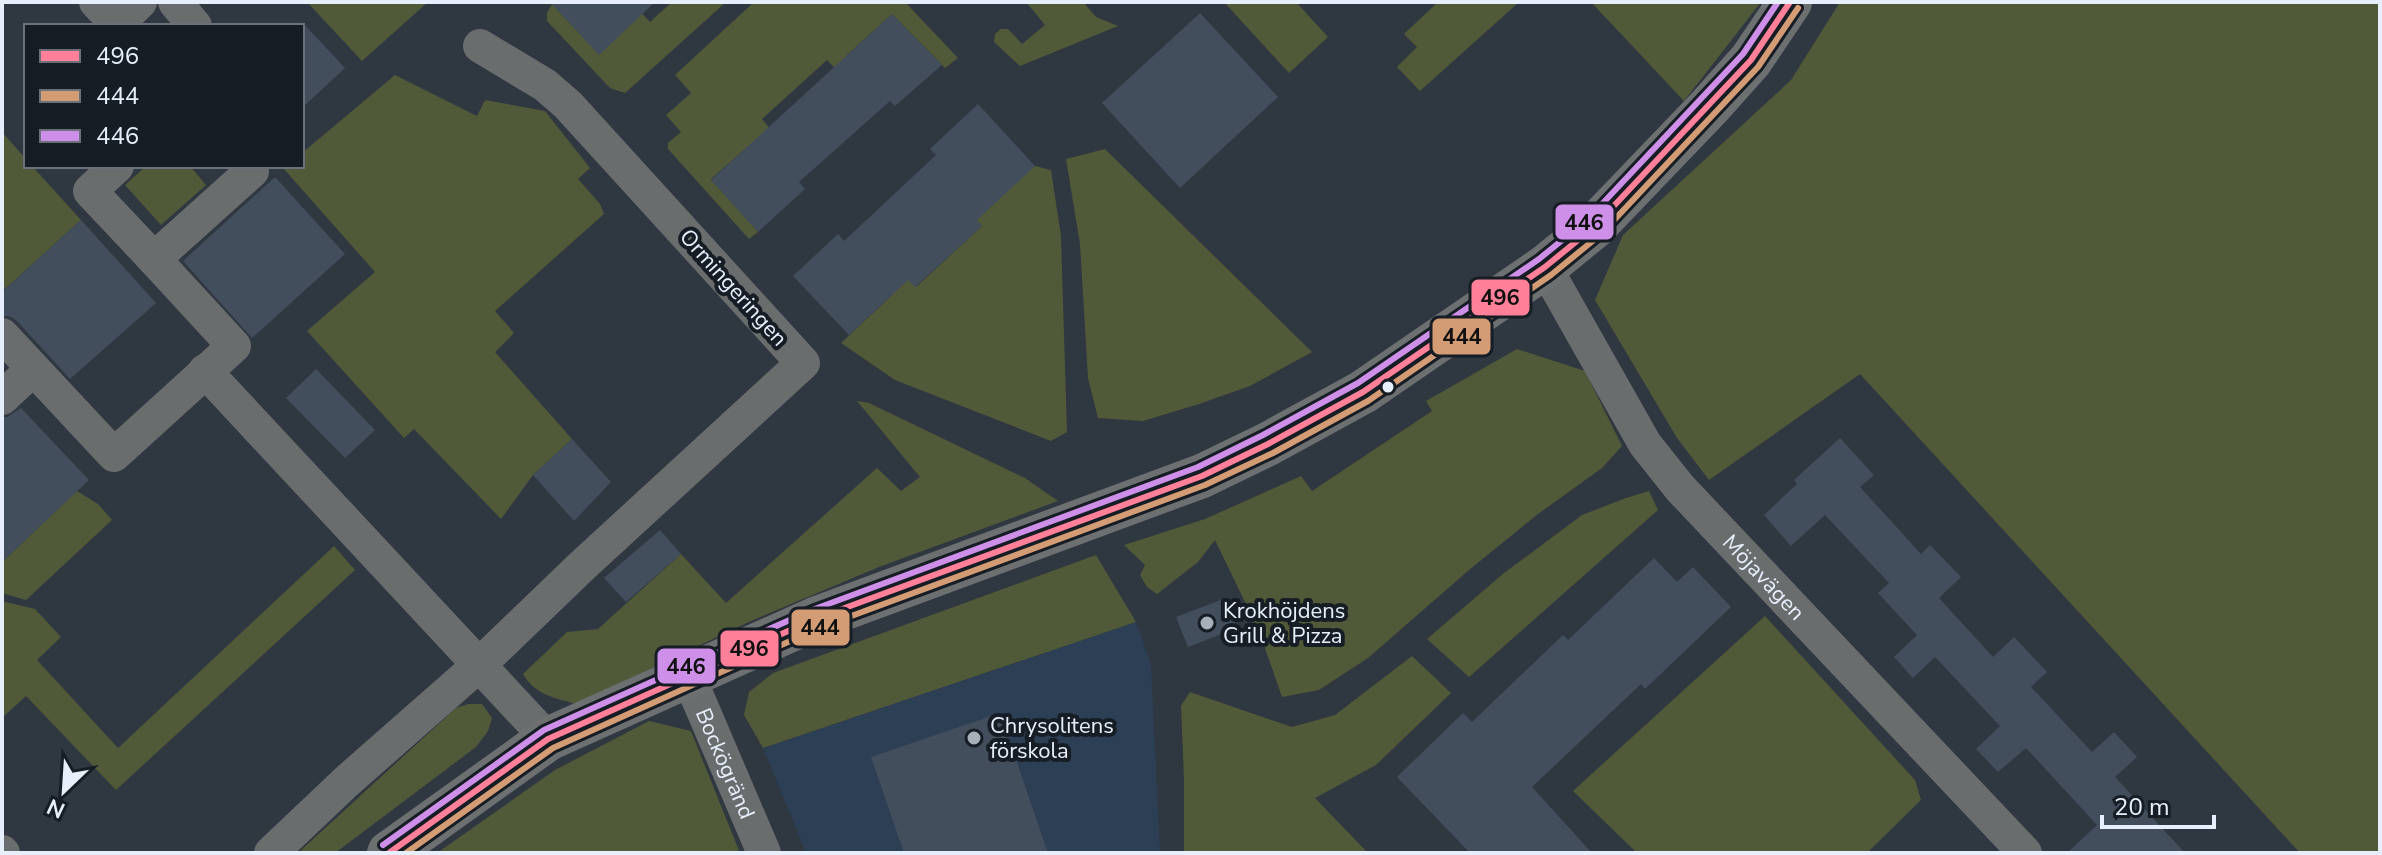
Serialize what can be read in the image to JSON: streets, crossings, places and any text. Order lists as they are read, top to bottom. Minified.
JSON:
{"streets":{"street":["Ormingeringen","Möjavägen","Bockögränd"]},"places":["Krokhöjdens Grill & Pizza","Chrysolitens förskola"],"lines":["transit line 496","transit line 446","transit line 444"],"legend":["496","444","446"],"scale_bar":"20 m","north":"bottom left"}
